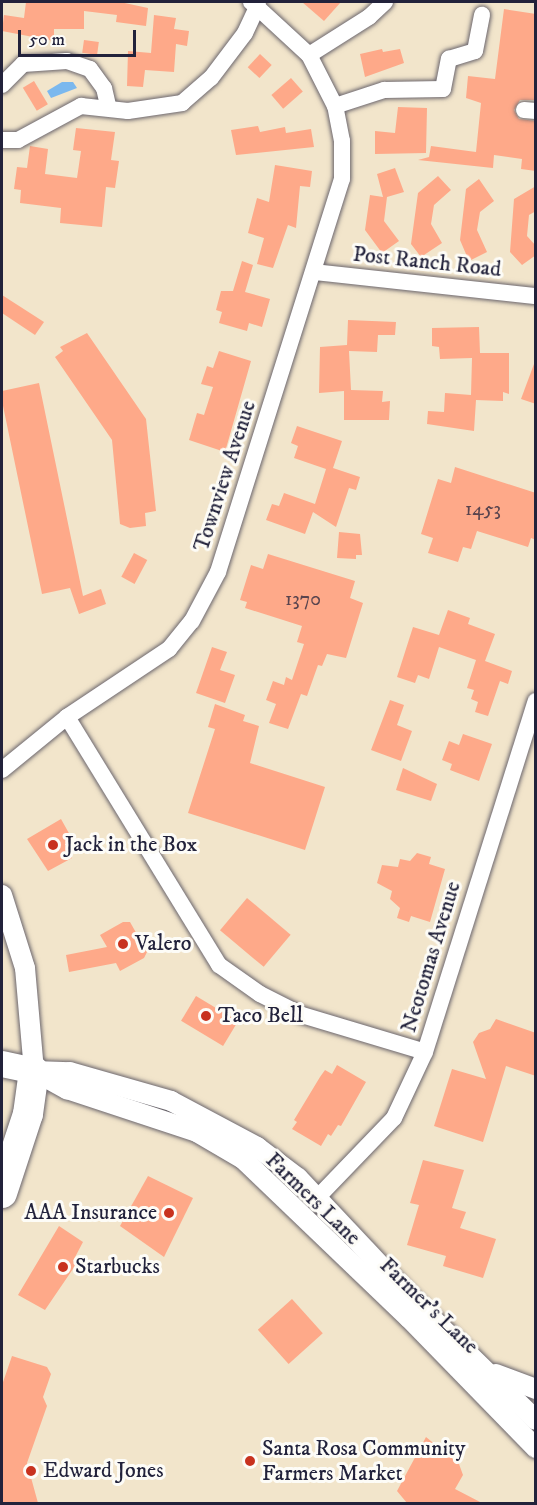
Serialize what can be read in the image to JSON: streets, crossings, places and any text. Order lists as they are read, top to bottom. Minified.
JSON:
{"streets":{"main road":["Farmers Lane"],"street":["Post Ranch Road","Townview Avenue","Neotomas Avenue","Farmer's Lane"]},"crossings":[["Post Ranch Road","Townview Avenue"],["Neotomas Avenue","Farmers Lane"],["Farmers Lane","Farmer's Lane"]],"places":["Jack in the Box","Valero","Taco Bell","AAA Insurance","Starbucks","Santa Rosa Community Farmers Market","Edward Jones"],"house_numbers":["1453","1370"],"scale_bar":"50 m"}
